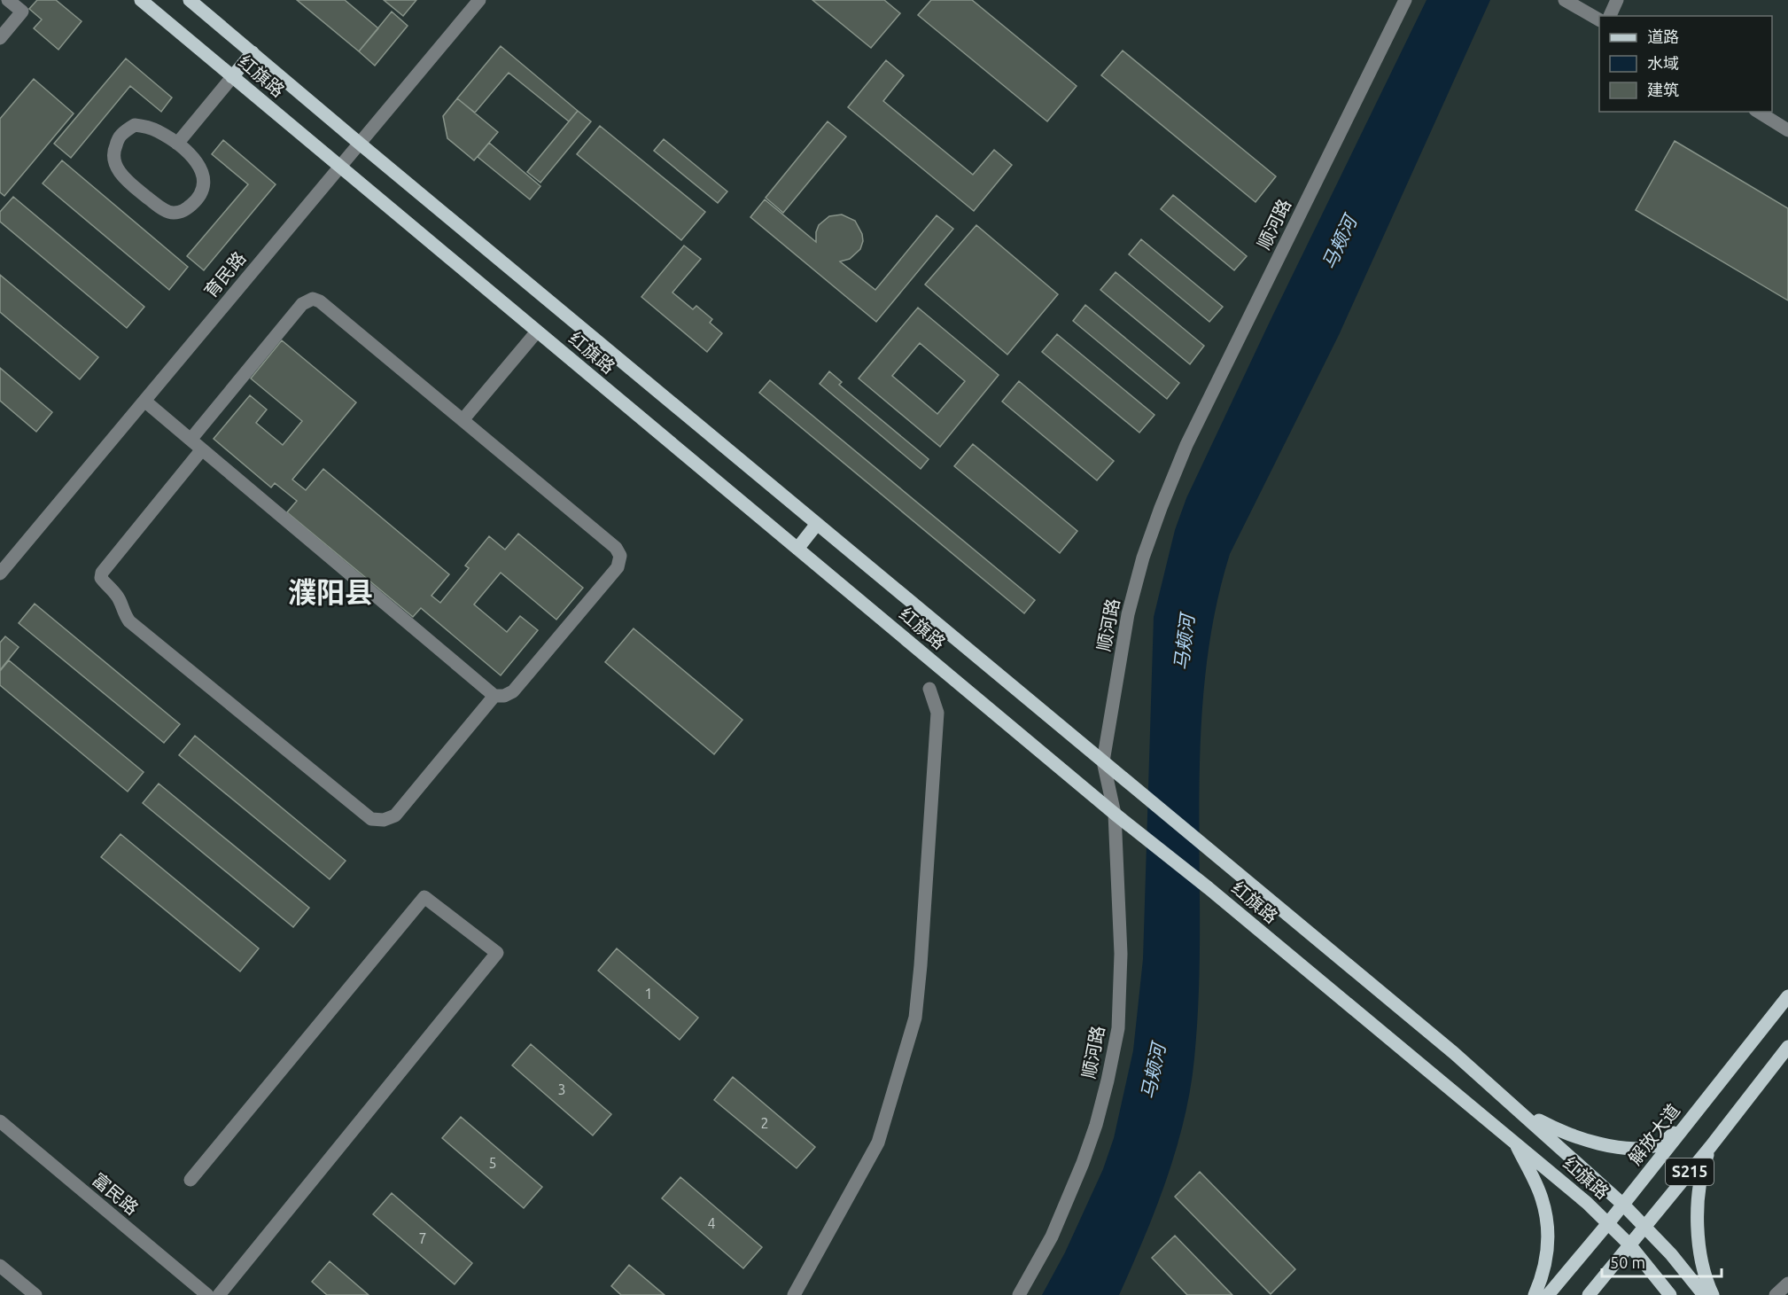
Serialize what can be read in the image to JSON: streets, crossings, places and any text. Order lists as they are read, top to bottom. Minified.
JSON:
{"streets":{"main road":["红旗路","解放大道","S215"],"street":["顺河路","育民路","富民路"]},"crossings":[["红旗路","顺河路"],["红旗路","育民路"],["红旗路","解放大道"],["红旗路","S215"]],"districts":["濮阳县"],"water":["马颊河"],"house_numbers":["1","3","2","5","4","7"],"legend":["道路","水域","建筑"],"scale_bar":"50 m"}
